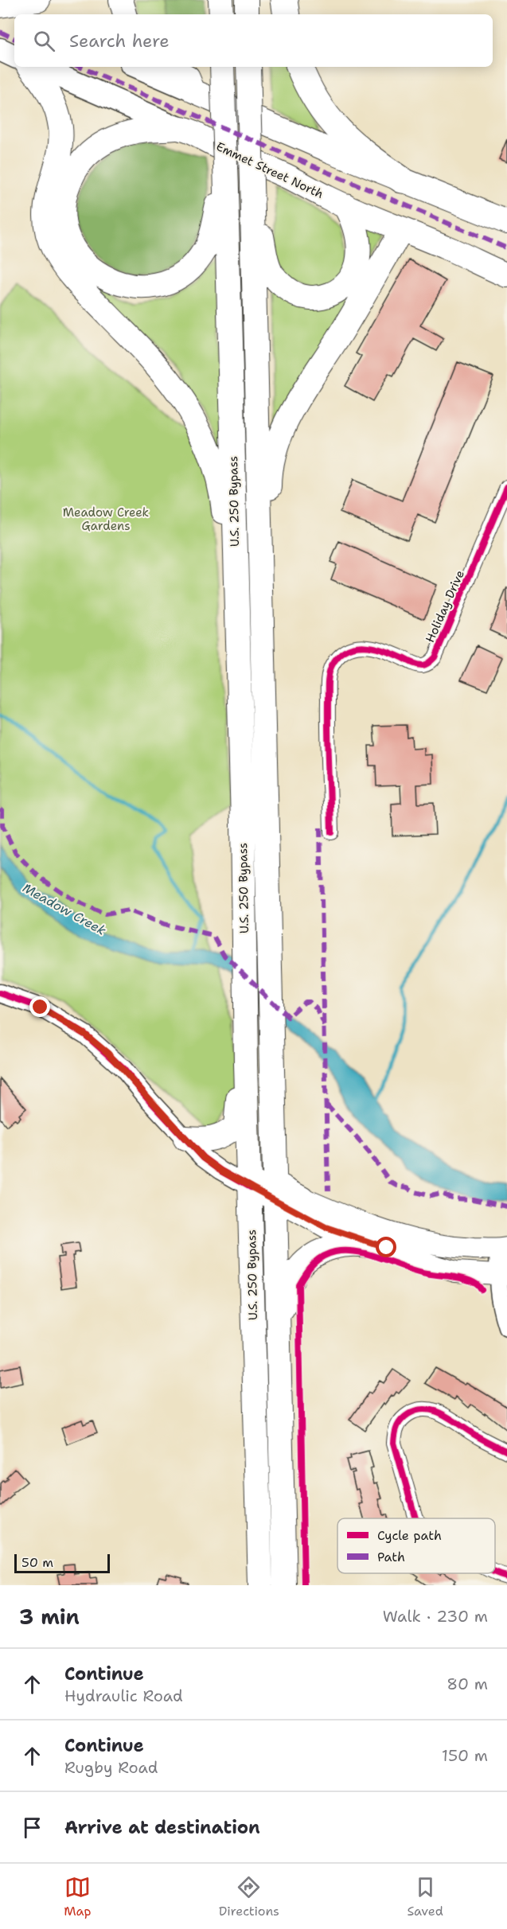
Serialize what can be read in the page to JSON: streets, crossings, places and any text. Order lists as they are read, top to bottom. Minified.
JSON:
{"streets":{"highway":["Emmet Street North","U.S. 250 Bypass"],"street":["Holiday Drive"]},"water":["Meadow Creek"],"parks":["Meadow Creek Gardens"],"legend":["Cycle path","Path"],"scale_bar":"50 m","page":{"search":"Search here","scale":"50 m","heading":["3 min","Walk · 230 m"],"list":[["Continue","Hydraulic Road","80 m"],["Continue","Rugby Road","150 m"],"Arrive at destination"],"nav":["Map","Directions","Saved"]}}
